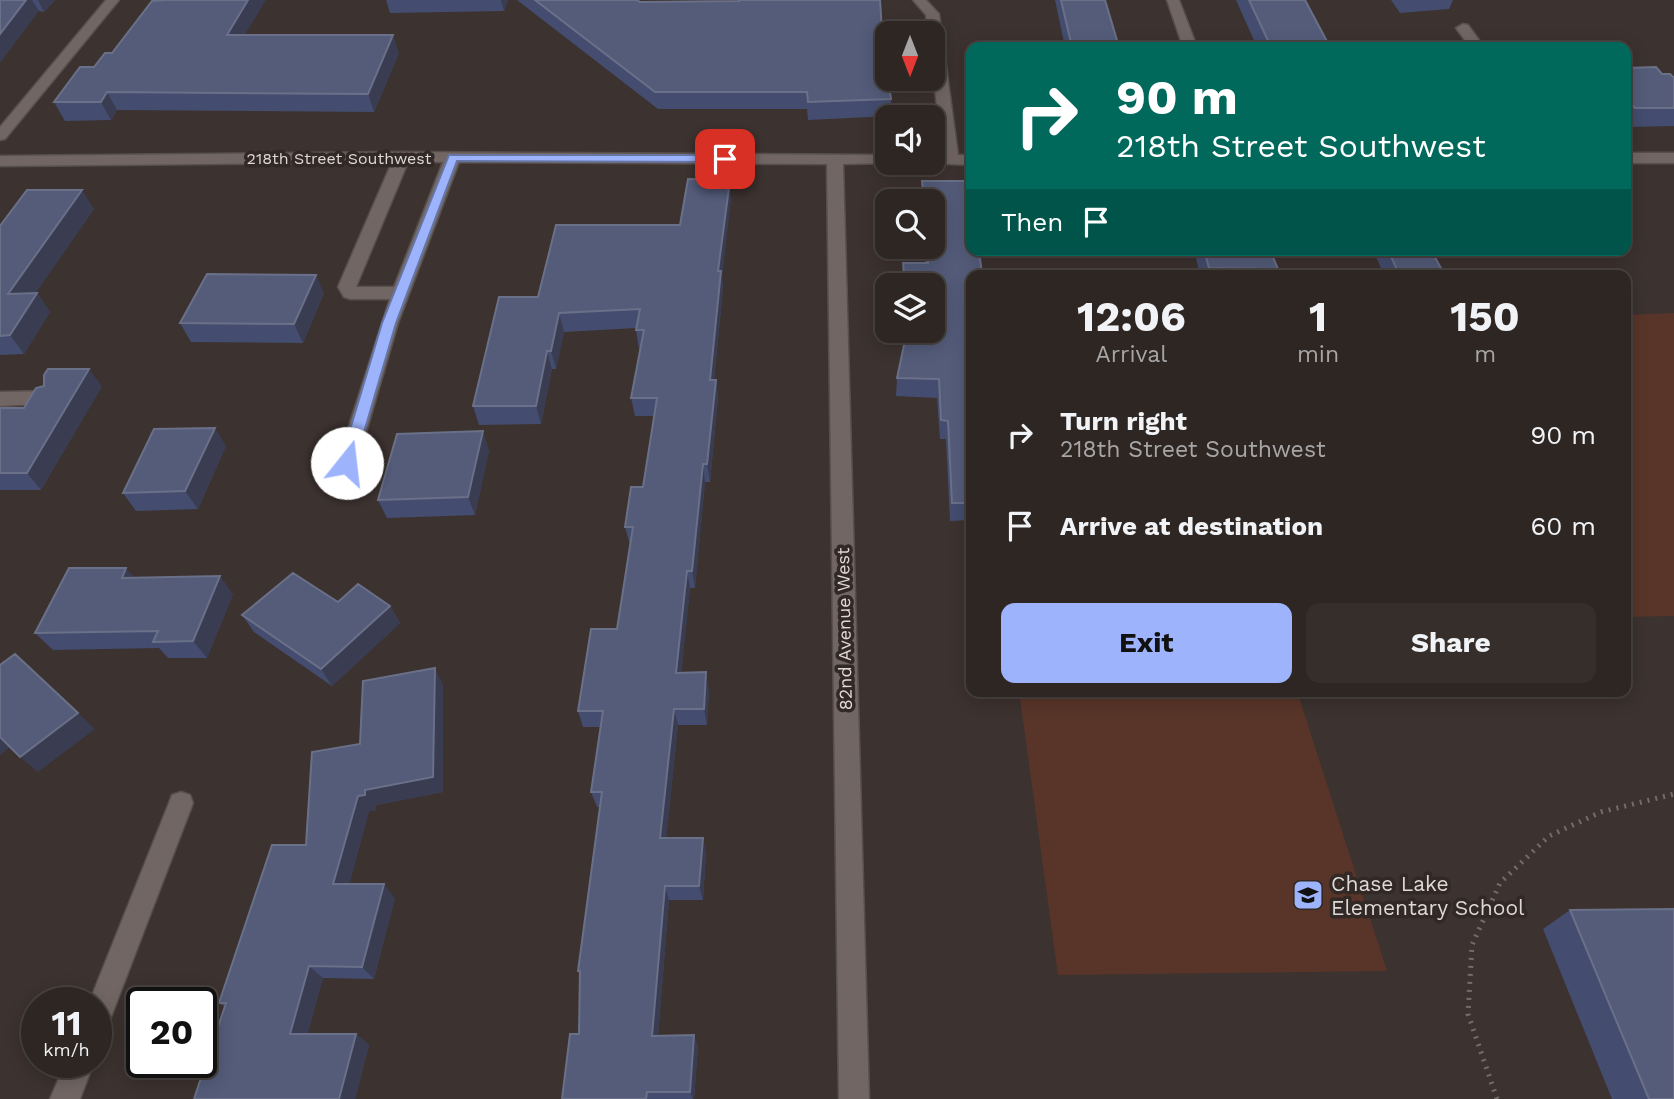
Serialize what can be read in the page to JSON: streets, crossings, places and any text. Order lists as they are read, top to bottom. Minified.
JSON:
{"streets":{"street":["218th Street Southwest","82nd Avenue West"]},"crossings":[["218th Street Southwest","82nd Avenue West"]],"places":{"school or university":["Chase Lake Elementary School"]},"north":"bottom","page":{"turn":["90 m","218th Street Southwest"],"then":"Then","eta":["12:06","Arrival","1","min","150","m"],"list":[{"name":"Turn right","note":"218th Street Southwest","value":"90 m"},{"name":"Arrive at destination","value":"60 m"}],"buttons":["Exit","Share"],"speed":"11 km/h","limit":"20"}}
